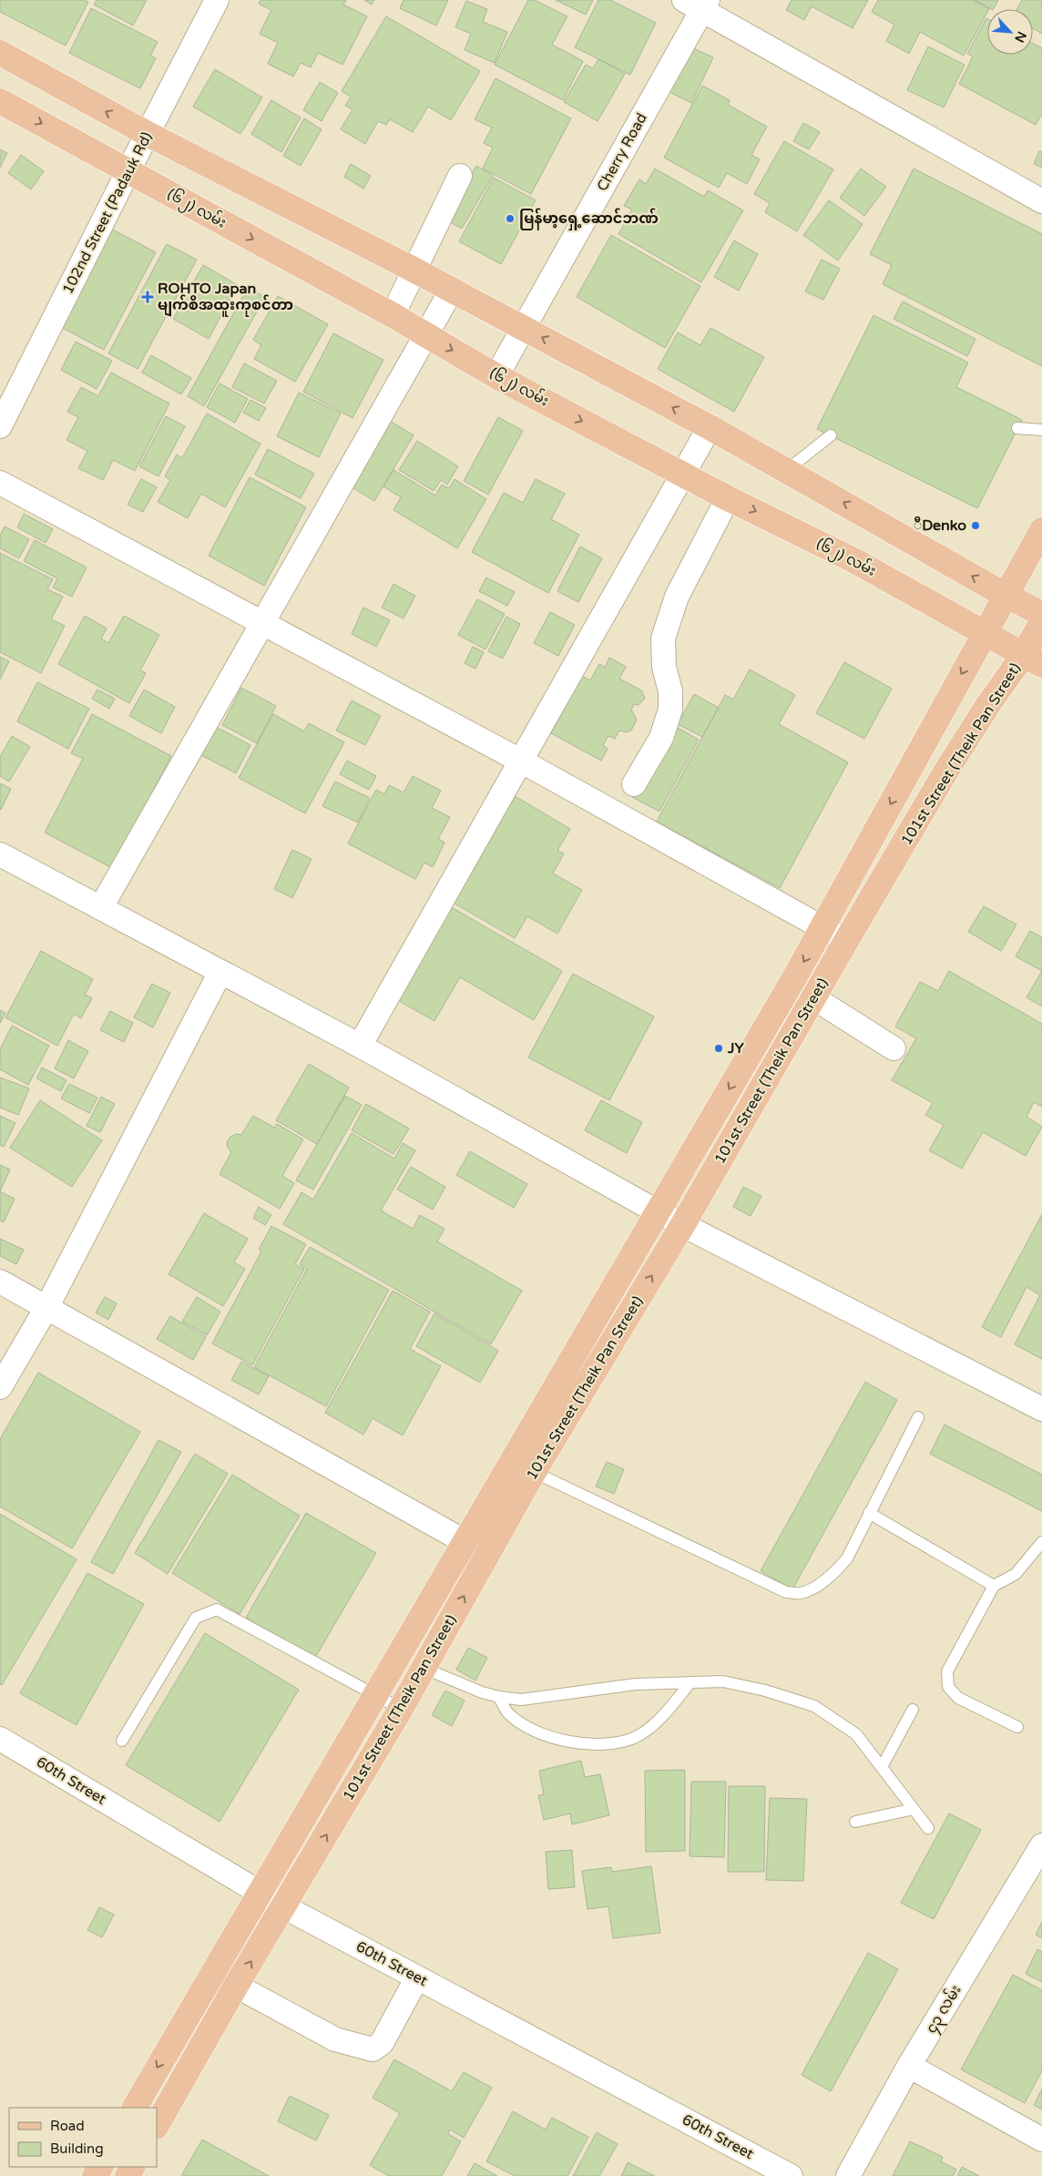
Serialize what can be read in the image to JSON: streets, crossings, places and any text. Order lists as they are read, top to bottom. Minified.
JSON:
{"streets":{"main road":["(၆၂) လမ်း","101st Street (Theik Pan Street)"],"street":["Cherry Road","102nd Street (Padauk Rd)","60th Street","၄၃ လမ်း"]},"crossings":[["Cherry Road","(၆၂) လမ်း"],["(၆၂) လမ်း","102nd Street (Padauk Rd)"],["(၆၂) လမ်း","101st Street (Theik Pan Street)"],["101st Street (Theik Pan Street)","60th Street"]],"places":{"other":["မြန်မာ့ရှေ့ဆောင်ဘဏ်","ီDenko","JY"],"health":["ROHTO Japan မျက်စိအထူးကုစင်တာ"]},"legend":["Road","Building"],"north":"bottom right"}
